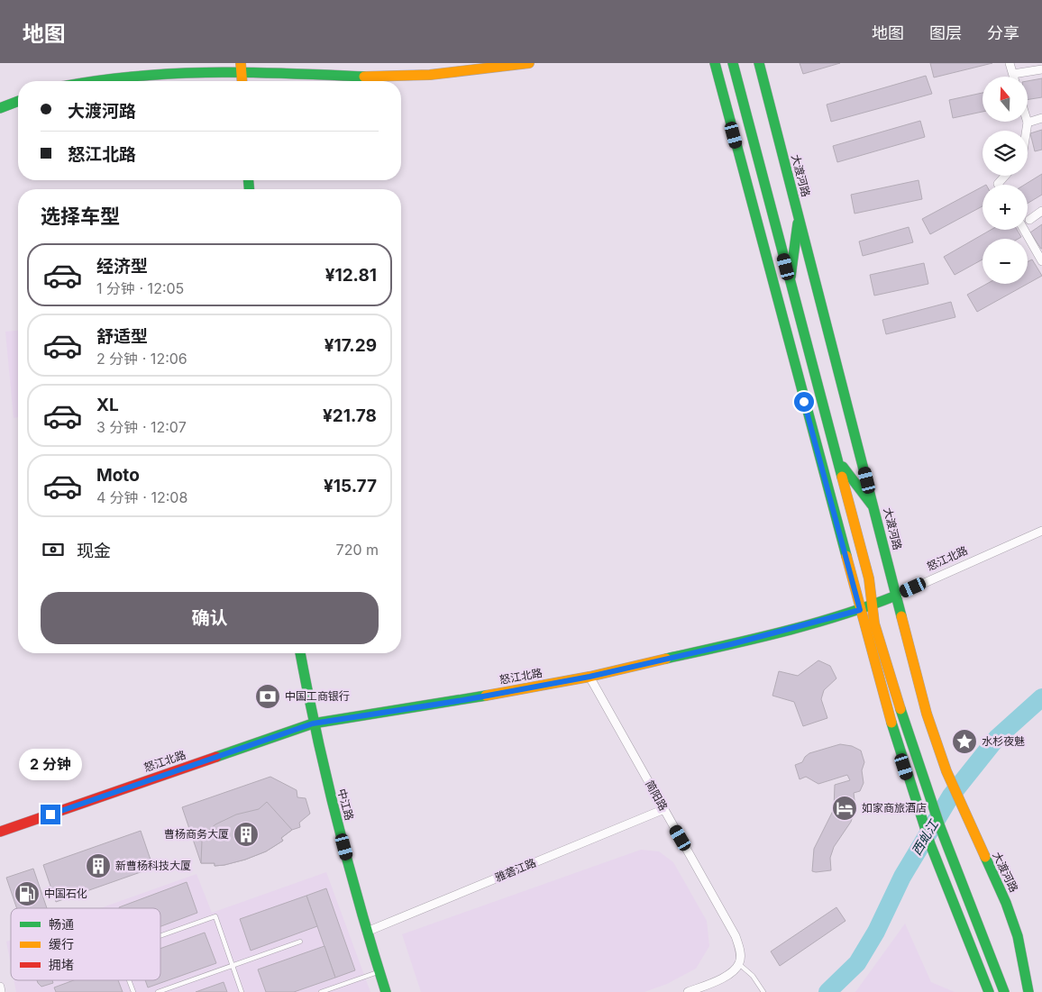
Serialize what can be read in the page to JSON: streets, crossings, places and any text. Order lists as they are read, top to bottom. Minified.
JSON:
{"streets":{"main road":["大渡河路","怒江北路","中江路"],"street":["简阳路","雅砻江路"]},"crossings":[["大渡河路","怒江北路"],["怒江北路","简阳路"],["怒江北路","中江路"],["简阳路","雅砻江路"],["中江路","雅砻江路"]],"water":["西虬江"],"places":{"bank":["中国工商银行"],"place":["水杉夜魅"],"hotel":["如家商旅酒店"],"building":["曹杨商务大厦","新曹杨科技大厦"],"fuel station":["中国石化"]},"legend":["畅通","缓行","拥堵"],"north":"top","page":{"header":"地图","nav":["地图","图层","分享"],"map_buttons":["+","−"],"banner":["大渡河路","怒江北路"],"heading":"选择车型","list":[{"name":"经济型","note":"1 分钟 · 12:05","value":"¥12.81"},{"name":"舒适型","note":"2 分钟 · 12:06","value":"¥17.29"},{"name":"XL","note":"3 分钟 · 12:07","value":"¥21.78"},{"name":"Moto","note":"4 分钟 · 12:08","value":"¥15.77"}],"pay":["现金","720 m"],"buttons":"确认","bubble":"2 分钟"}}
